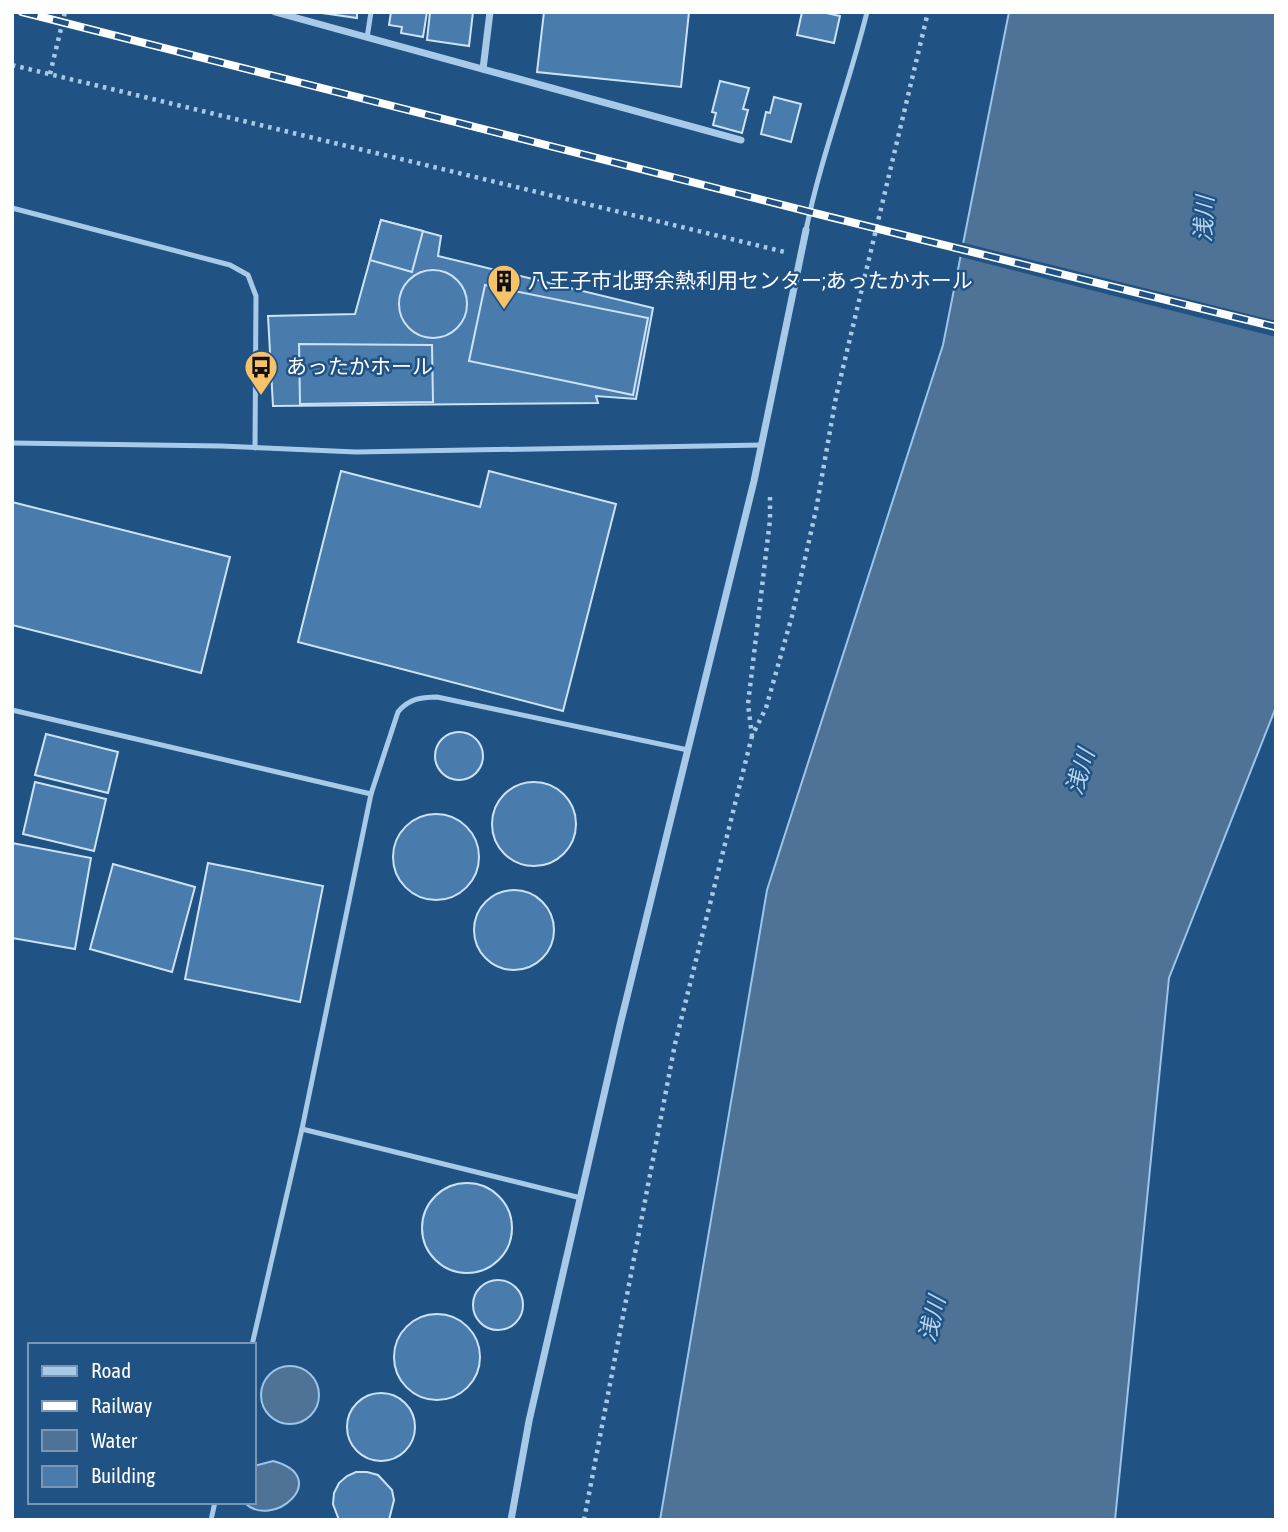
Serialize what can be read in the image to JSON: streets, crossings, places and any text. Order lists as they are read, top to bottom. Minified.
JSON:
{"water":["浅川"],"places":{"building":["八王子市北野余熱利用センター;あったかホール"],"bus stop":["あったかホール"]},"legend":["Road","Railway","Water","Building"]}
